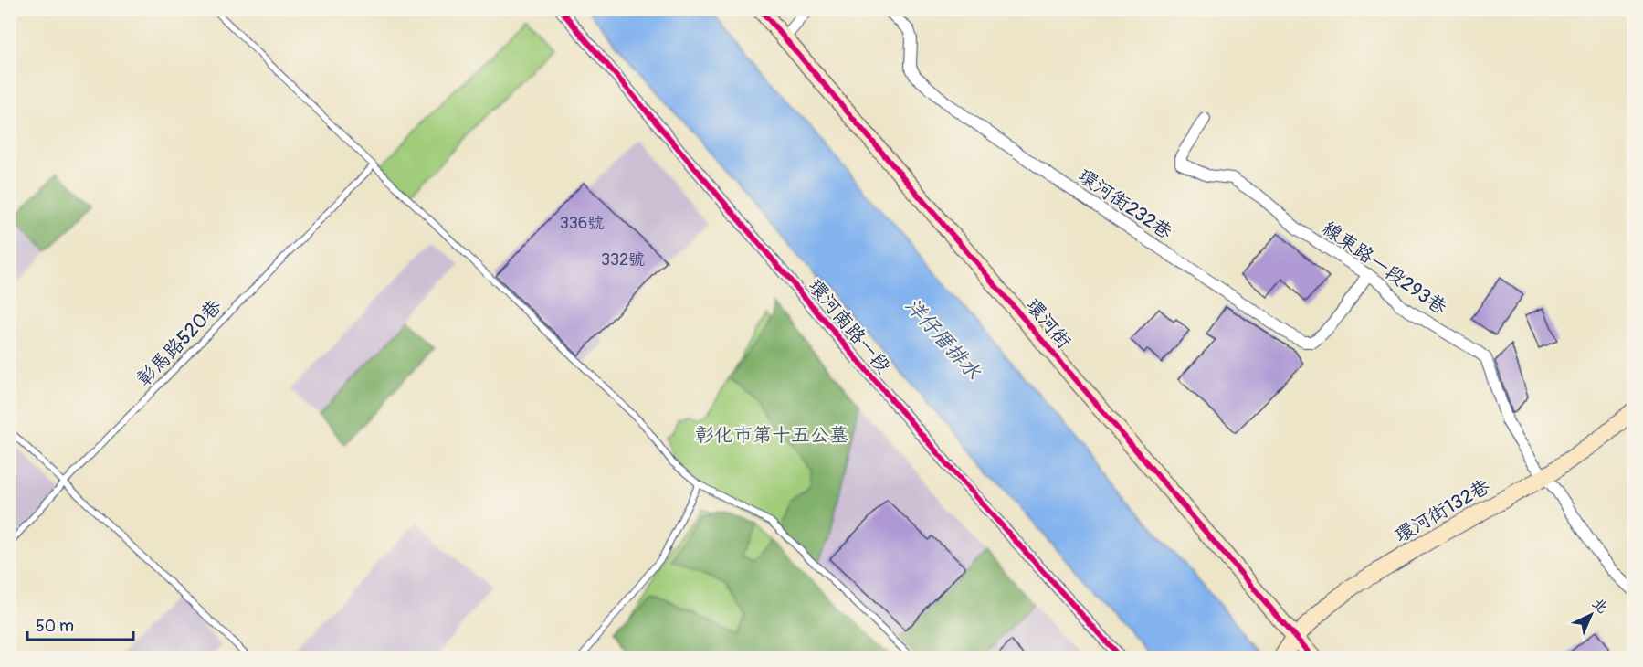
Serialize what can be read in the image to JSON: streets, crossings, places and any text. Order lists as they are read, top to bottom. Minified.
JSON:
{"streets":{"street":["環河街232巷","線東路一段293巷","環河街","環河南路一段","環河街132巷"],"lane":["彰馬路520巷"]},"crossings":[["環河街232巷","線東路一段293巷"],["線東路一段293巷","環河街132巷"],["環河街","環河街132巷"]],"water":["洋仔厝排水"],"parks":["彰化市第十五公墓"],"house_numbers":["336號","332號"],"scale_bar":"50 m","north":"top right"}
